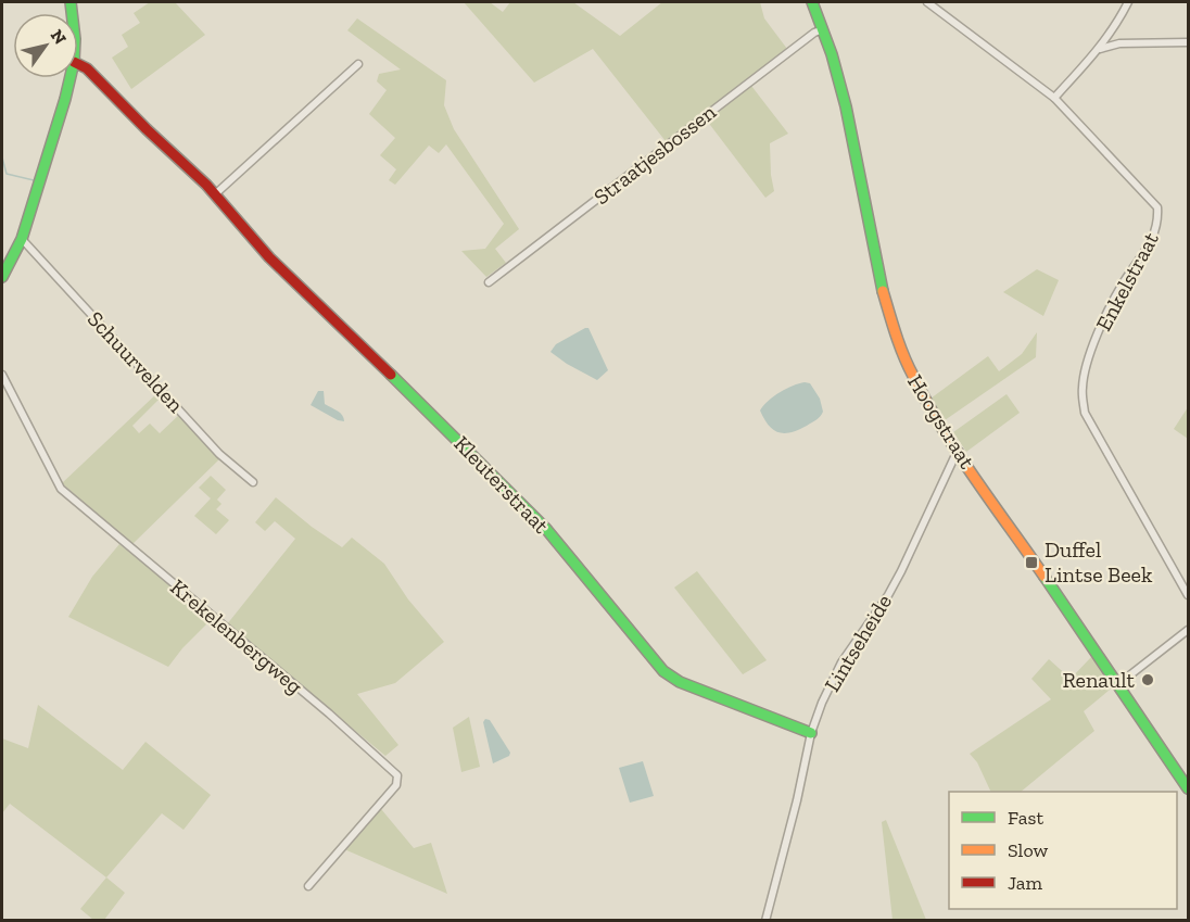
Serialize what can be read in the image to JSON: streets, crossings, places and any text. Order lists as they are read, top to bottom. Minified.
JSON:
{"streets":{"street":["Straatjesbossen","Enkelstraat","Schuurvelden","Hoogstraat","Kleuterstraat","Krekelenbergweg","Lintseheide"]},"crossings":[["Straatjesbossen","Hoogstraat"],["Hoogstraat","Lintseheide"],["Kleuterstraat","Lintseheide"]],"places":{"transit":["Duffel Lintse Beek"],"other":["Renault"]},"legend":["Fast","Slow","Jam"],"north":"top right"}
